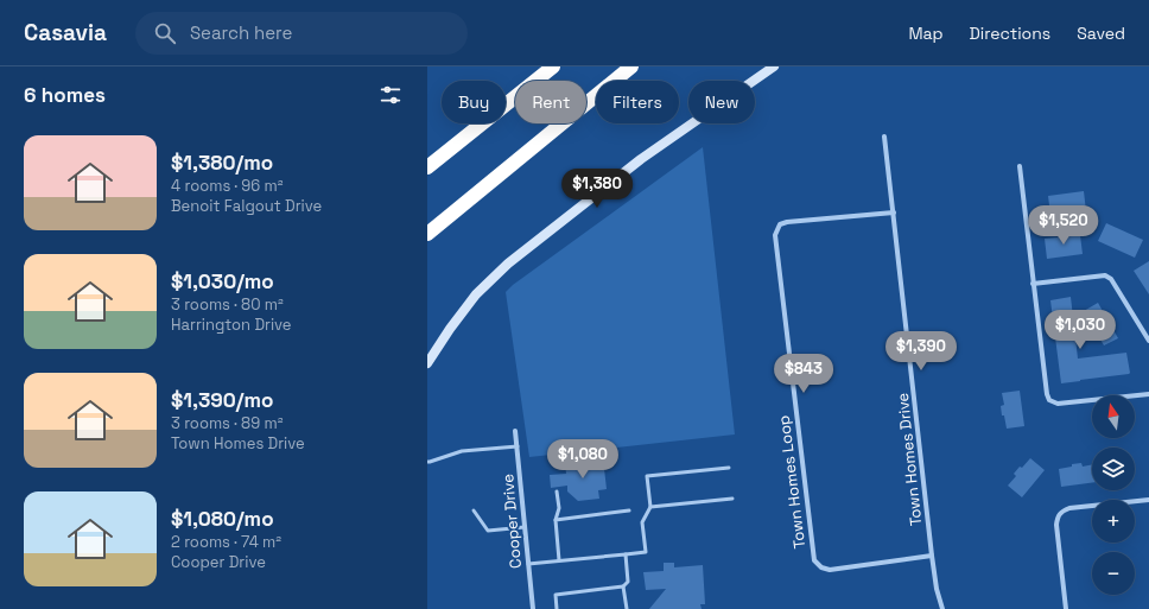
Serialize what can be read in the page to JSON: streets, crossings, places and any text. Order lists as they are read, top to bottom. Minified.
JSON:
{"streets":{"street":["Town Homes Drive","Town Homes Loop","Cooper Drive"]},"crossings":[["Town Homes Drive","Town Homes Loop"]],"north":"top","page":{"header":"Casavia","search":"Search here","nav":["Map","Directions","Saved"],"heading":"6 homes","chip":["Buy","Rent","Filters","New"],"list":[{"name":"$1,380/mo","note":"4 rooms · 96 m² · Benoit Falgout Drive"},{"name":"$1,030/mo","note":"3 rooms · 80 m² · Harrington Drive"},{"name":"$1,390/mo","note":"3 rooms · 89 m² · Town Homes Drive"},{"name":"$1,080/mo","note":"2 rooms · 74 m² · Cooper Drive"}],"price":["$1,380","$1,520","$1,030","$1,390","$843","$1,080"],"map_buttons":["+","−"]}}
